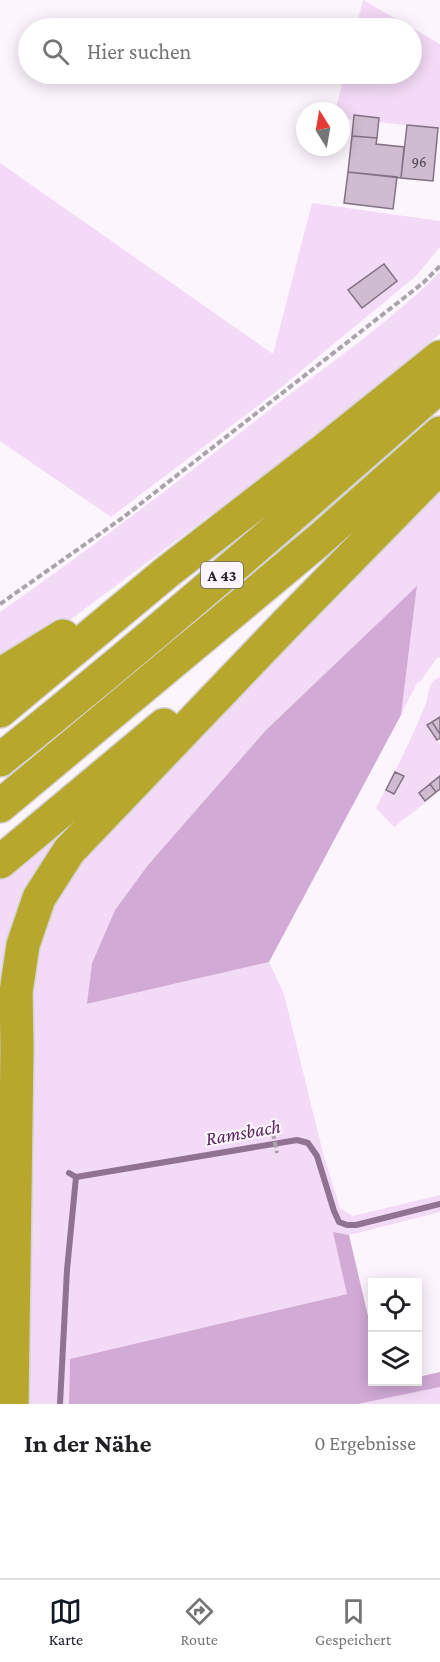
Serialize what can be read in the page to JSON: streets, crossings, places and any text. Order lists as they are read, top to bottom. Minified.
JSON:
{"streets":{"highway":["A 43"]},"water":["Ramsbach"],"house_numbers":["96"],"north":"top","page":{"search":"Hier suchen","heading":["In der Nähe","0 Ergebnisse"],"nav":["Karte","Route","Gespeichert"]}}
